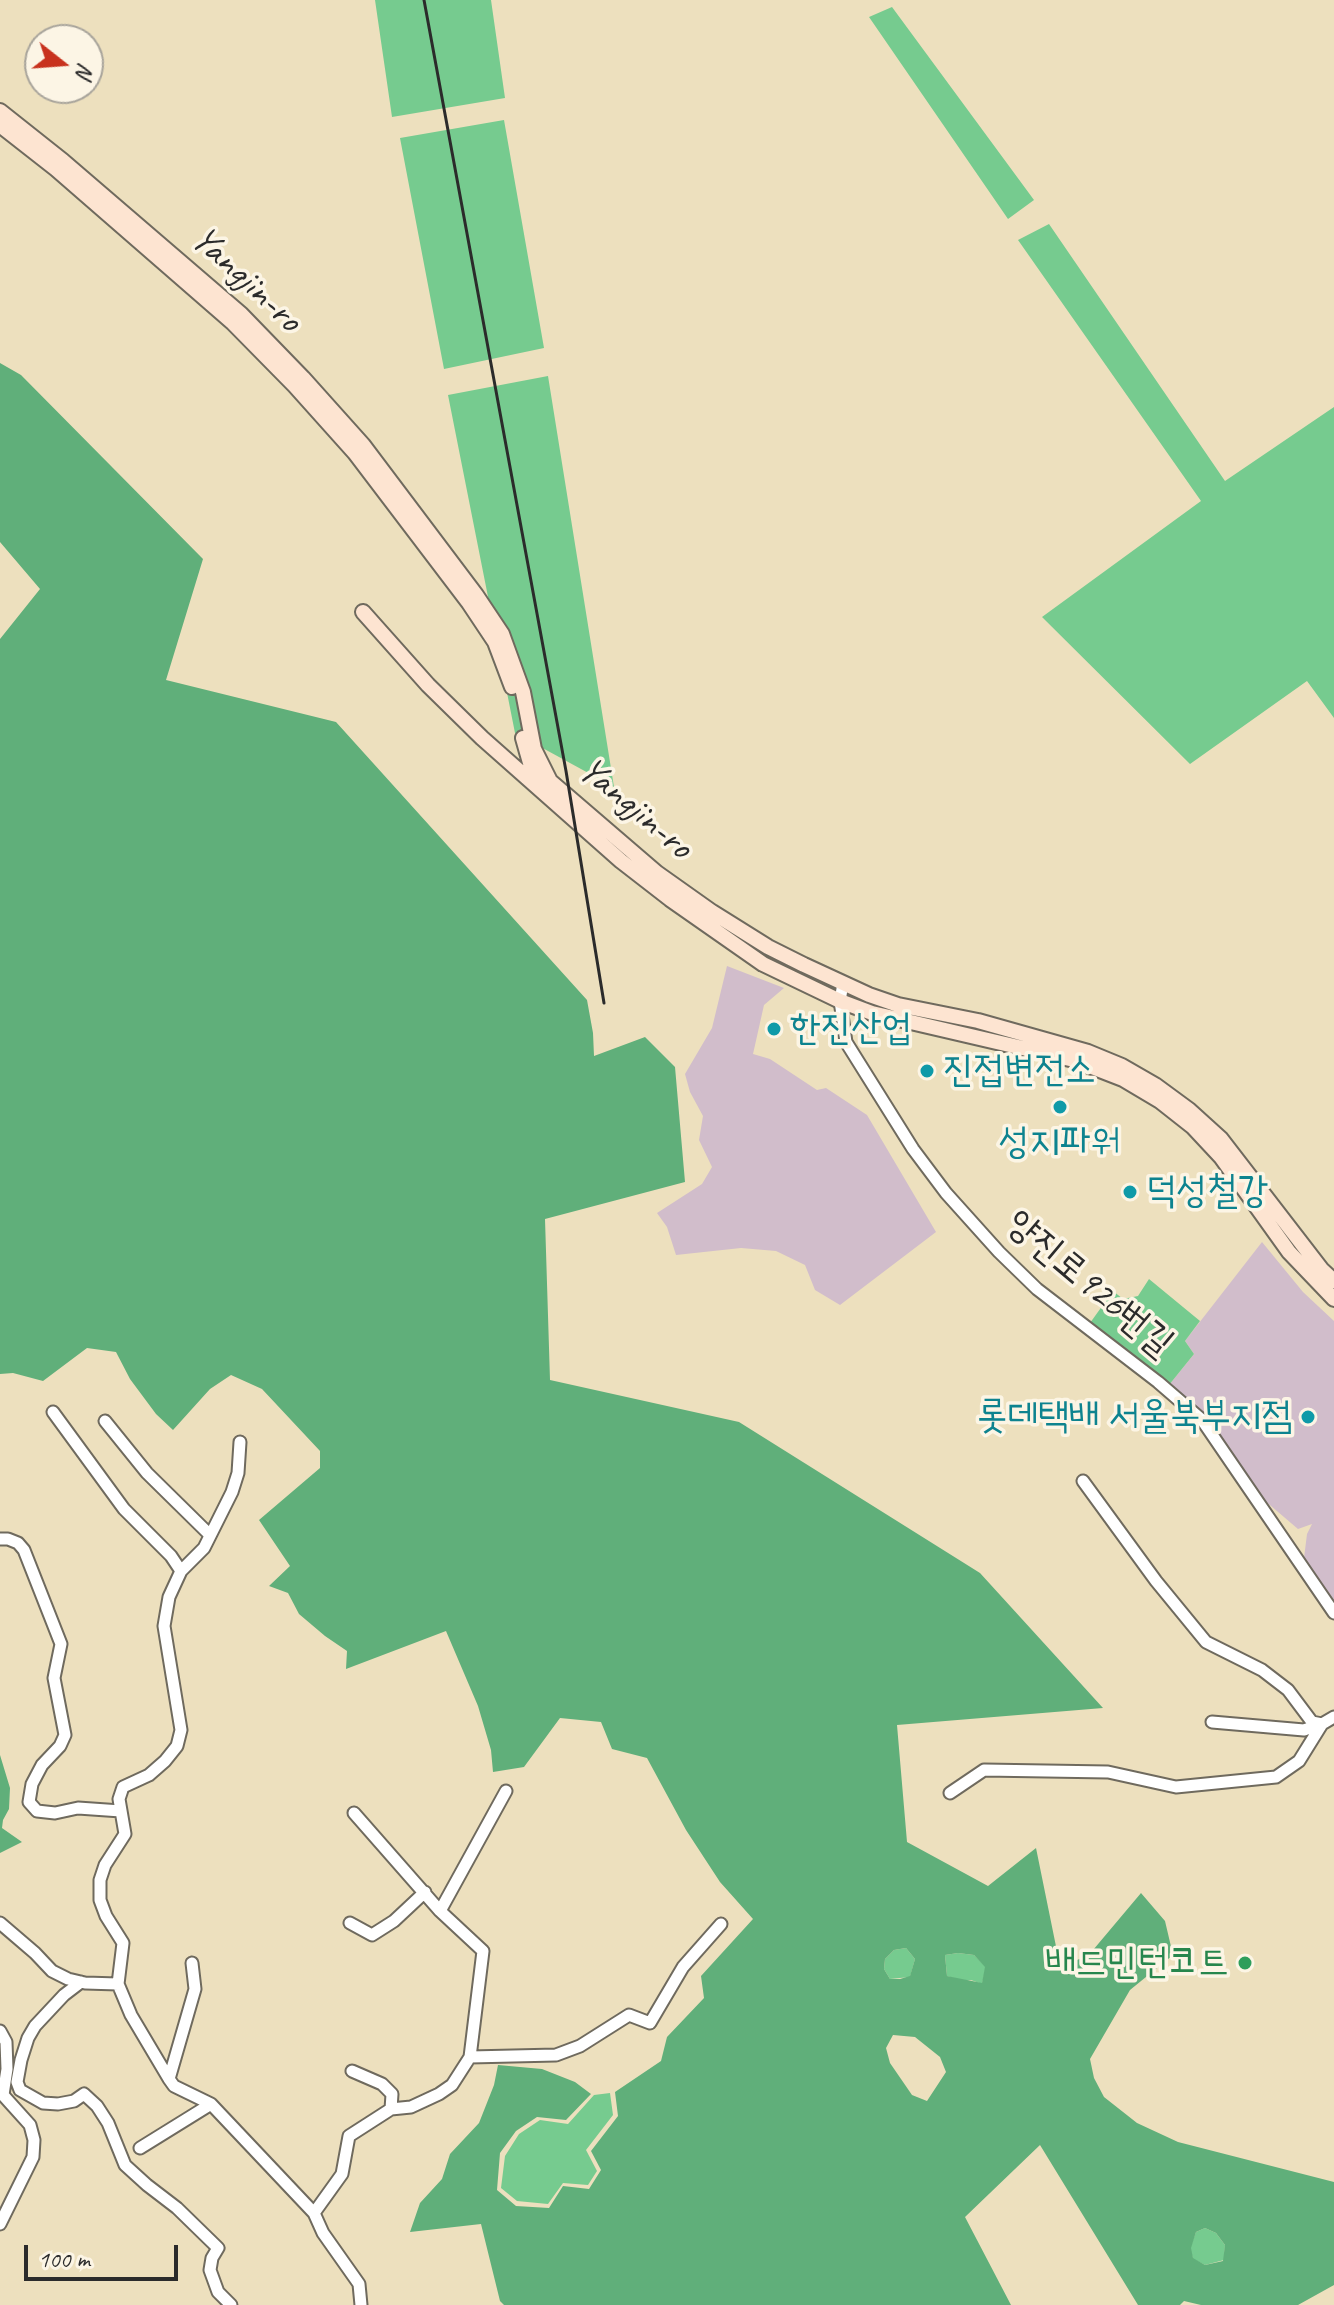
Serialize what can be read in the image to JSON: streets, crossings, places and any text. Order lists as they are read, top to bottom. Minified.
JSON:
{"streets":{"main road":["Yangjin-ro"],"street":["양진로926번길"]},"crossings":[["Yangjin-ro","양진로926번길"]],"places":["한진산업","진접변전소","성지파워","덕성철강","롯데택배 서울북부지점","배드민턴코트"],"scale_bar":"100 m","north":"right"}
